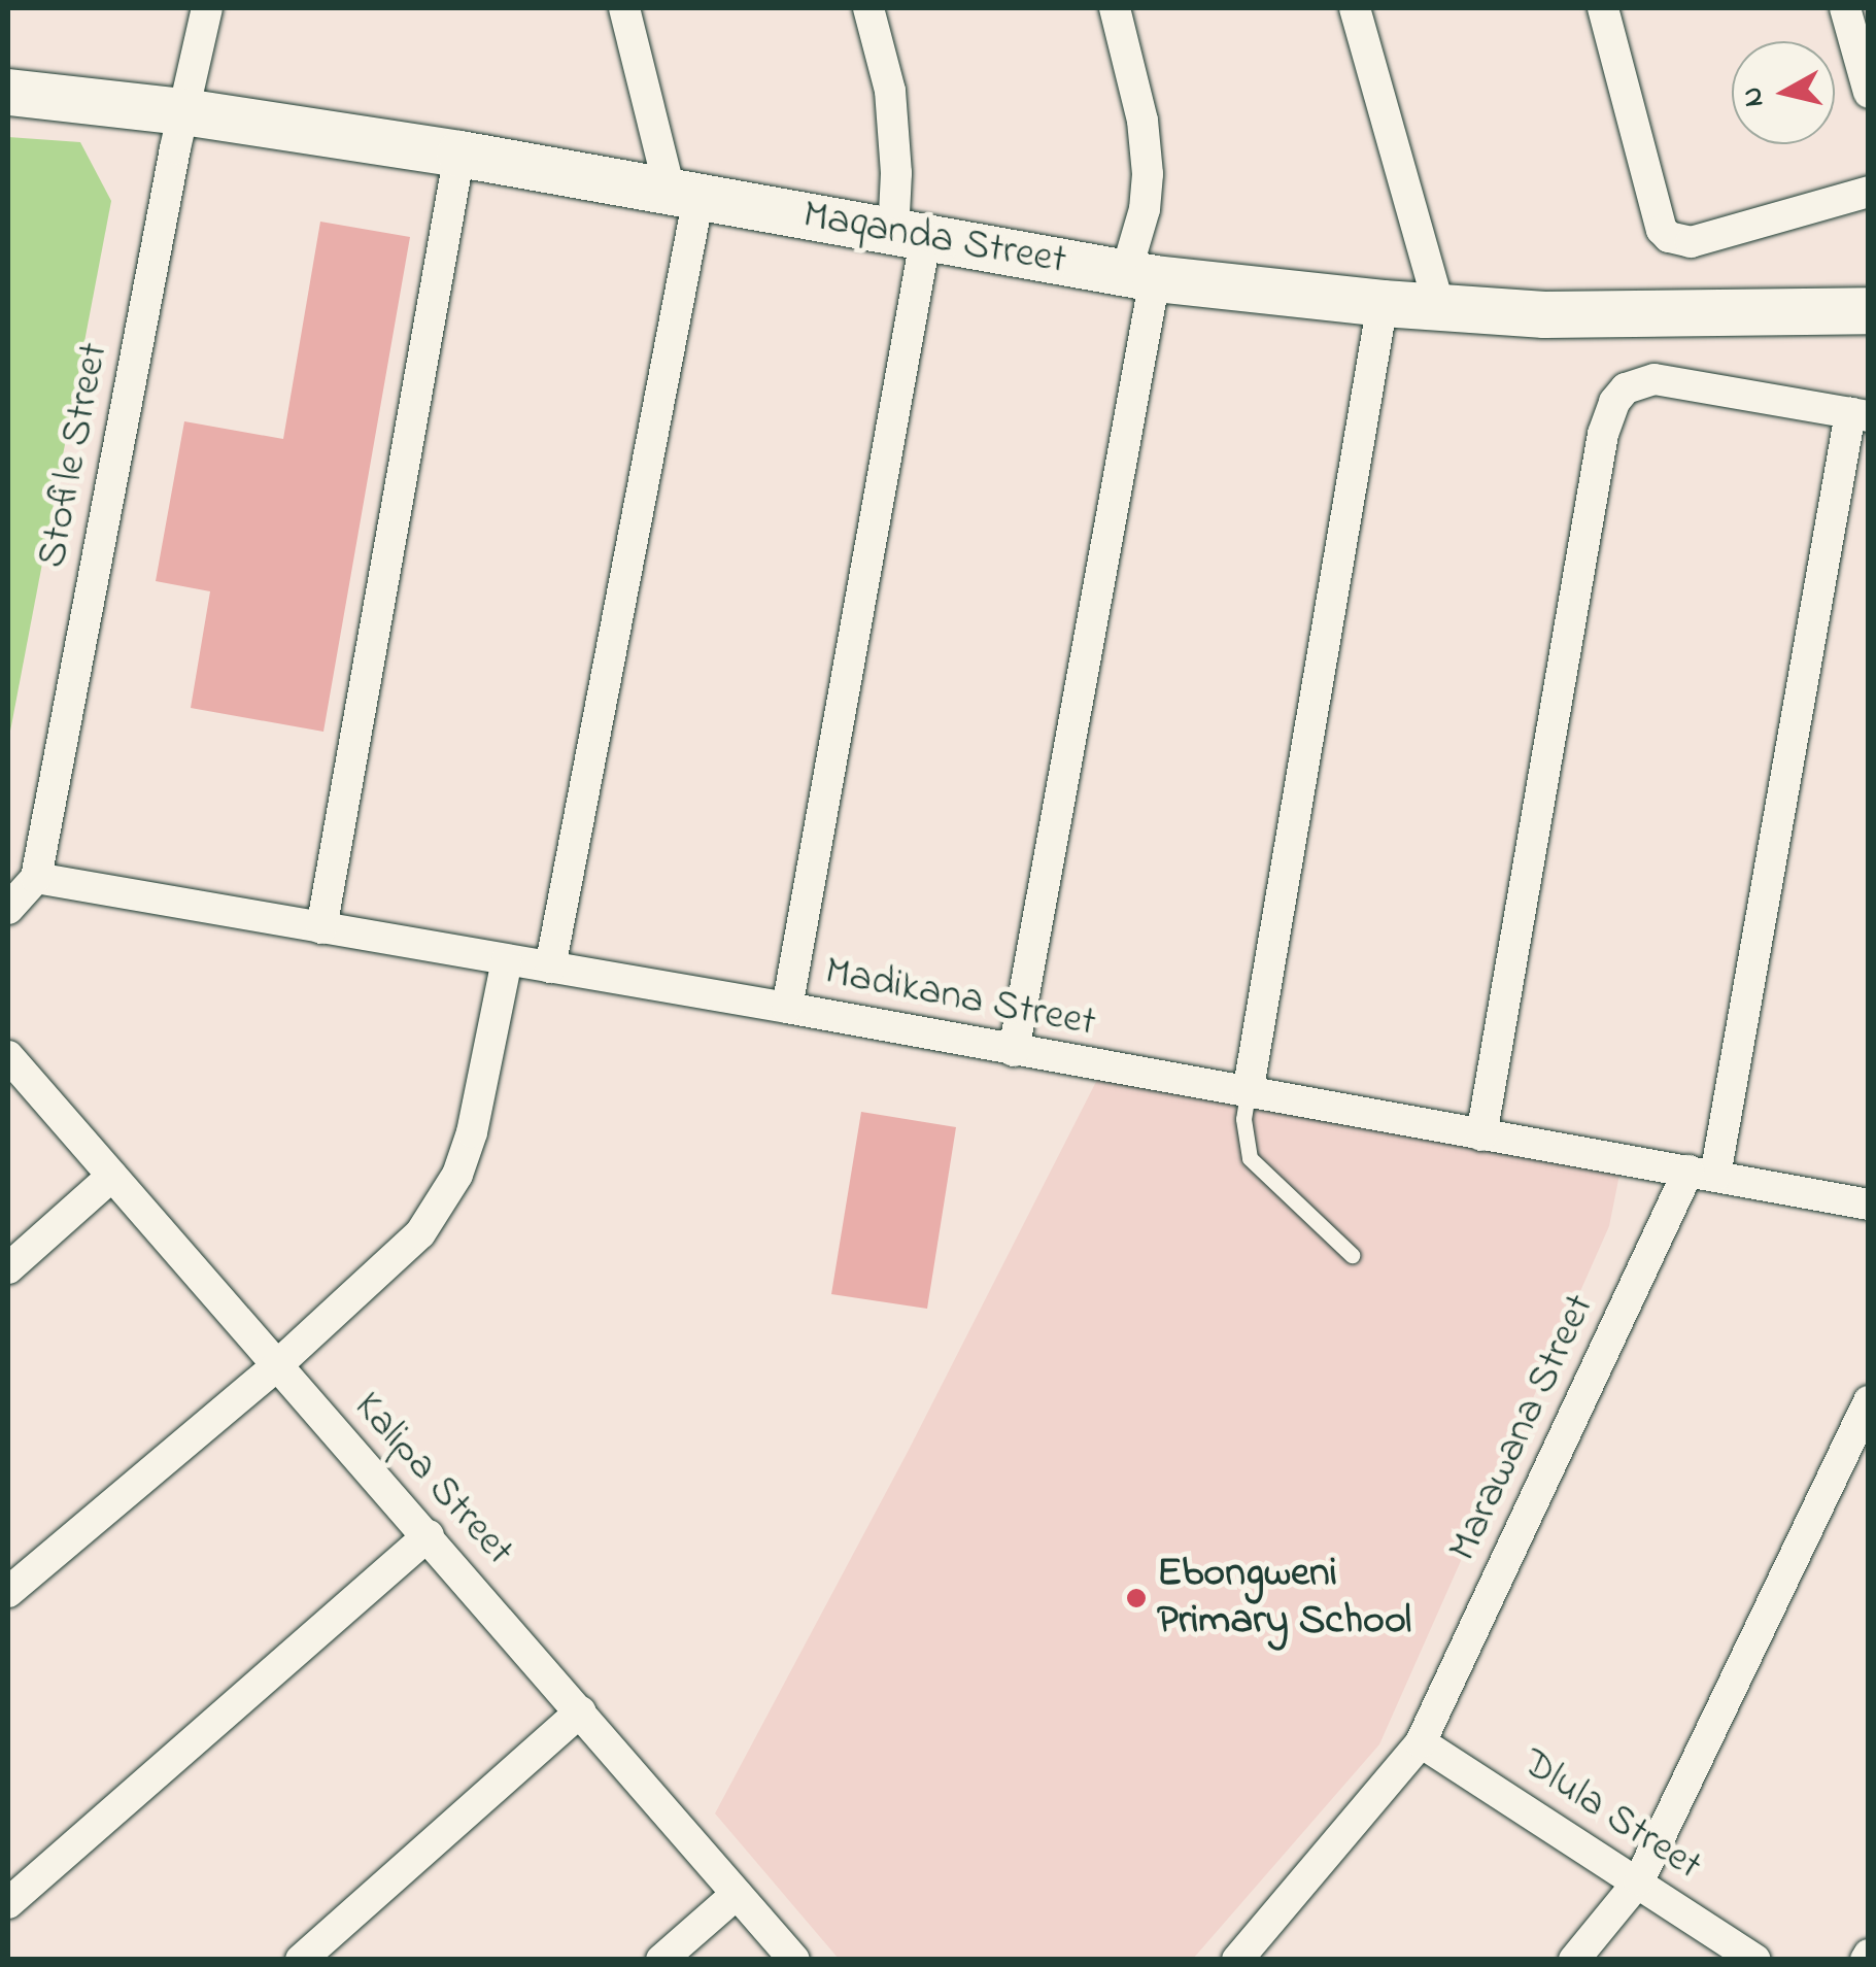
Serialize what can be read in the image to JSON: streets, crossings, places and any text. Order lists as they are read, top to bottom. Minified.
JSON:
{"streets":{"street":["Maqanda Street","Stofile Street","Madikana Street","Marawana Street","Kalipa Street","Dlula Street"]},"crossings":[["Maqanda Street","Stofile Street"],["Stofile Street","Madikana Street"],["Madikana Street","Marawana Street"],["Marawana Street","Dlula Street"]],"places":["Ebongweni Primary School"],"north":"left"}
